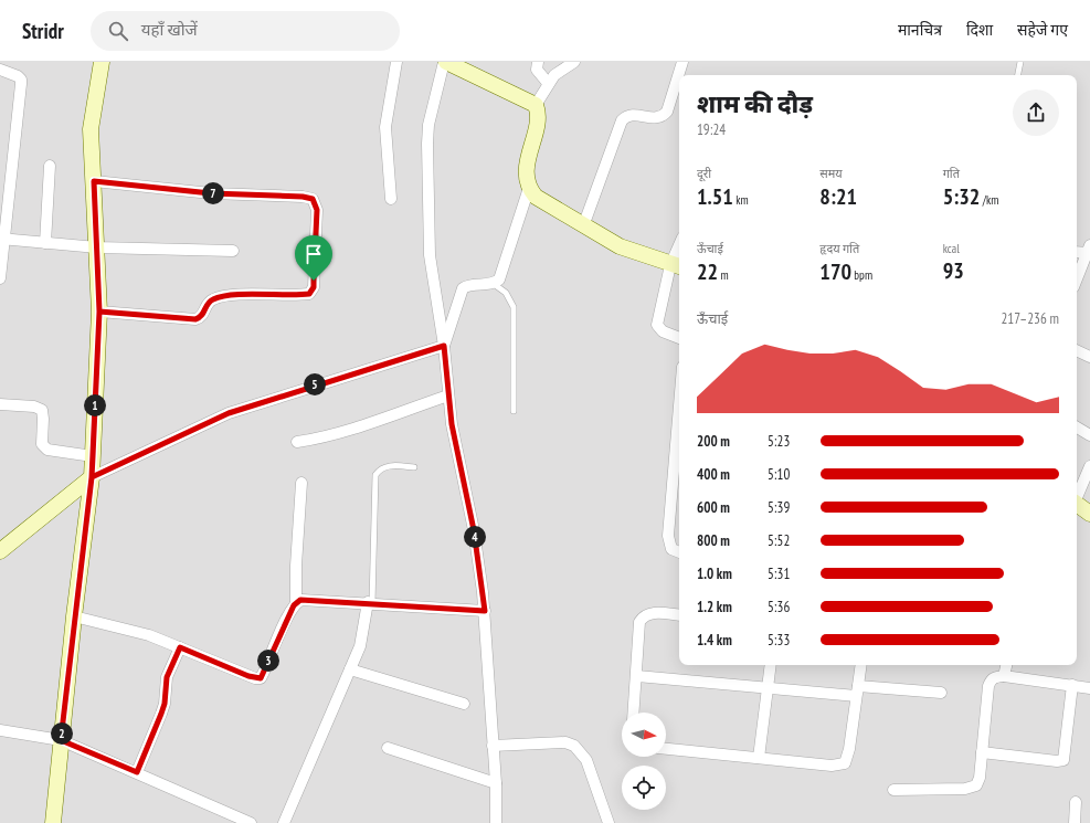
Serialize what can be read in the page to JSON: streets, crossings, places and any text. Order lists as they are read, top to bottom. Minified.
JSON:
{"north":"right","page":{"header":"Stridr","search":"यहाँ खोजें","nav":["मानचित्र","दिशा","सहेजे गए"],"heading":["शाम की दौड़","19:24"],"stats":[["दूरी","1.51 km"],["समय","8:21"],["गति","5:32 /km"],["ऊँचाई","22 m"],["हृदय गति","170 bpm"],["kcal","93"]],"pins":["7","5","1","4","3","2"],"chart":["ऊँचाई","217–236 m"],"list":[{"name":"200 m","note":"5:23"},{"name":"400 m","note":"5:10"},{"name":"600 m","note":"5:39"},{"name":"800 m","note":"5:52"},{"name":"1.0 km","note":"5:31"},{"name":"1.2 km","note":"5:36"},{"name":"1.4 km","note":"5:33"}]}}
